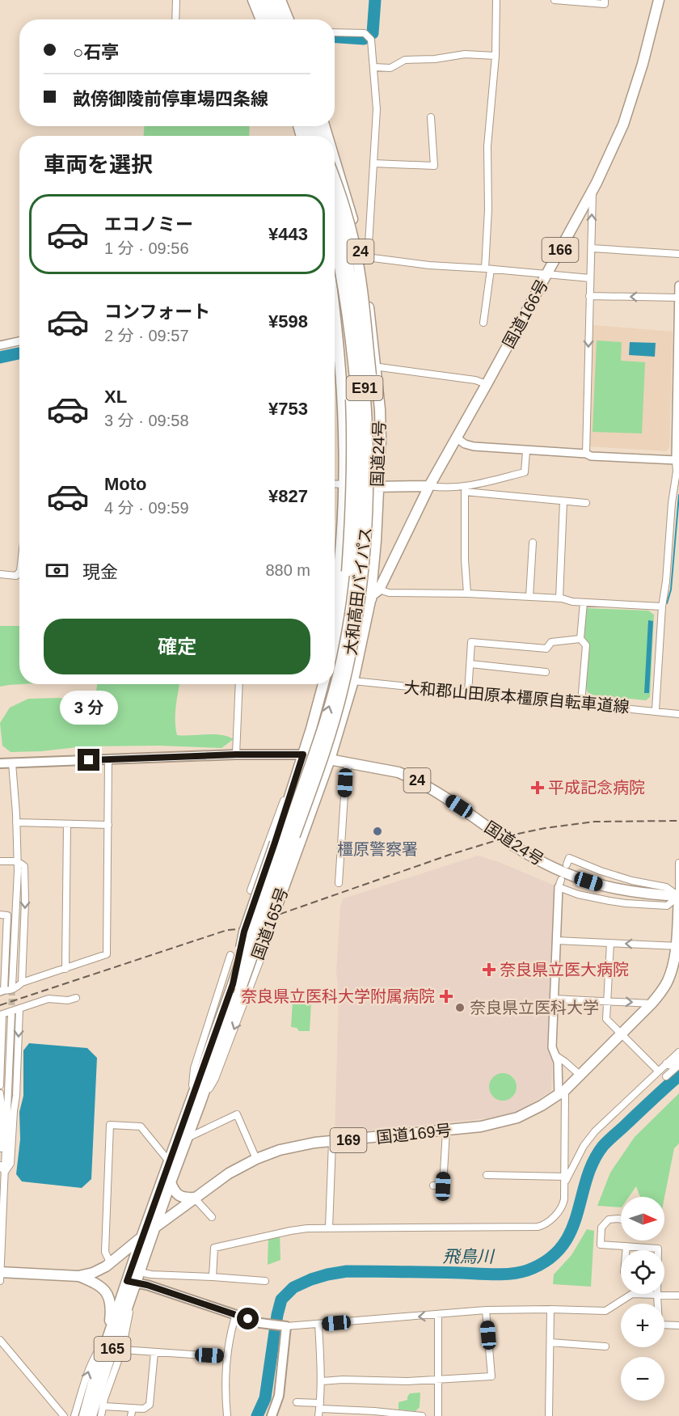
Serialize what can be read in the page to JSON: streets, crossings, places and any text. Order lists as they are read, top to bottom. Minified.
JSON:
{"streets":{"highway":["166","24","国道166号","E91","国道24号","大和高田バイパス","国道165号","国道169号","169","165"],"street":["大和郡山田原本橿原自転車道線"]},"crossings":[["24","国道24号"],["国道166号","国道24号"],["国道24号","大和高田バイパス"],["国道24号","大和郡山田原本橿原自転車道線"],["国道24号","国道165号"],["国道24号","国道169号"],["大和高田バイパス","国道165号"],["国道165号","国道169号"]],"water":["飛鳥川"],"places":{"health":["平成記念病院","奈良県立医大病院","奈良県立医科大学附属病院"],"other":["橿原警察署","奈良県立医科大学"]},"north":"right","page":{"banner":["○石亭","畝傍御陵前停車場四条線"],"heading":"車両を選択","list":[{"name":"エコノミー","note":"1 分 · 09:56","value":"¥443"},{"name":"コンフォート","note":"2 分 · 09:57","value":"¥598"},{"name":"XL","note":"3 分 · 09:58","value":"¥753"},{"name":"Moto","note":"4 分 · 09:59","value":"¥827"}],"pay":["現金","880 m"],"buttons":"確定","bubble":"3 分","map_buttons":["+","−"]}}
